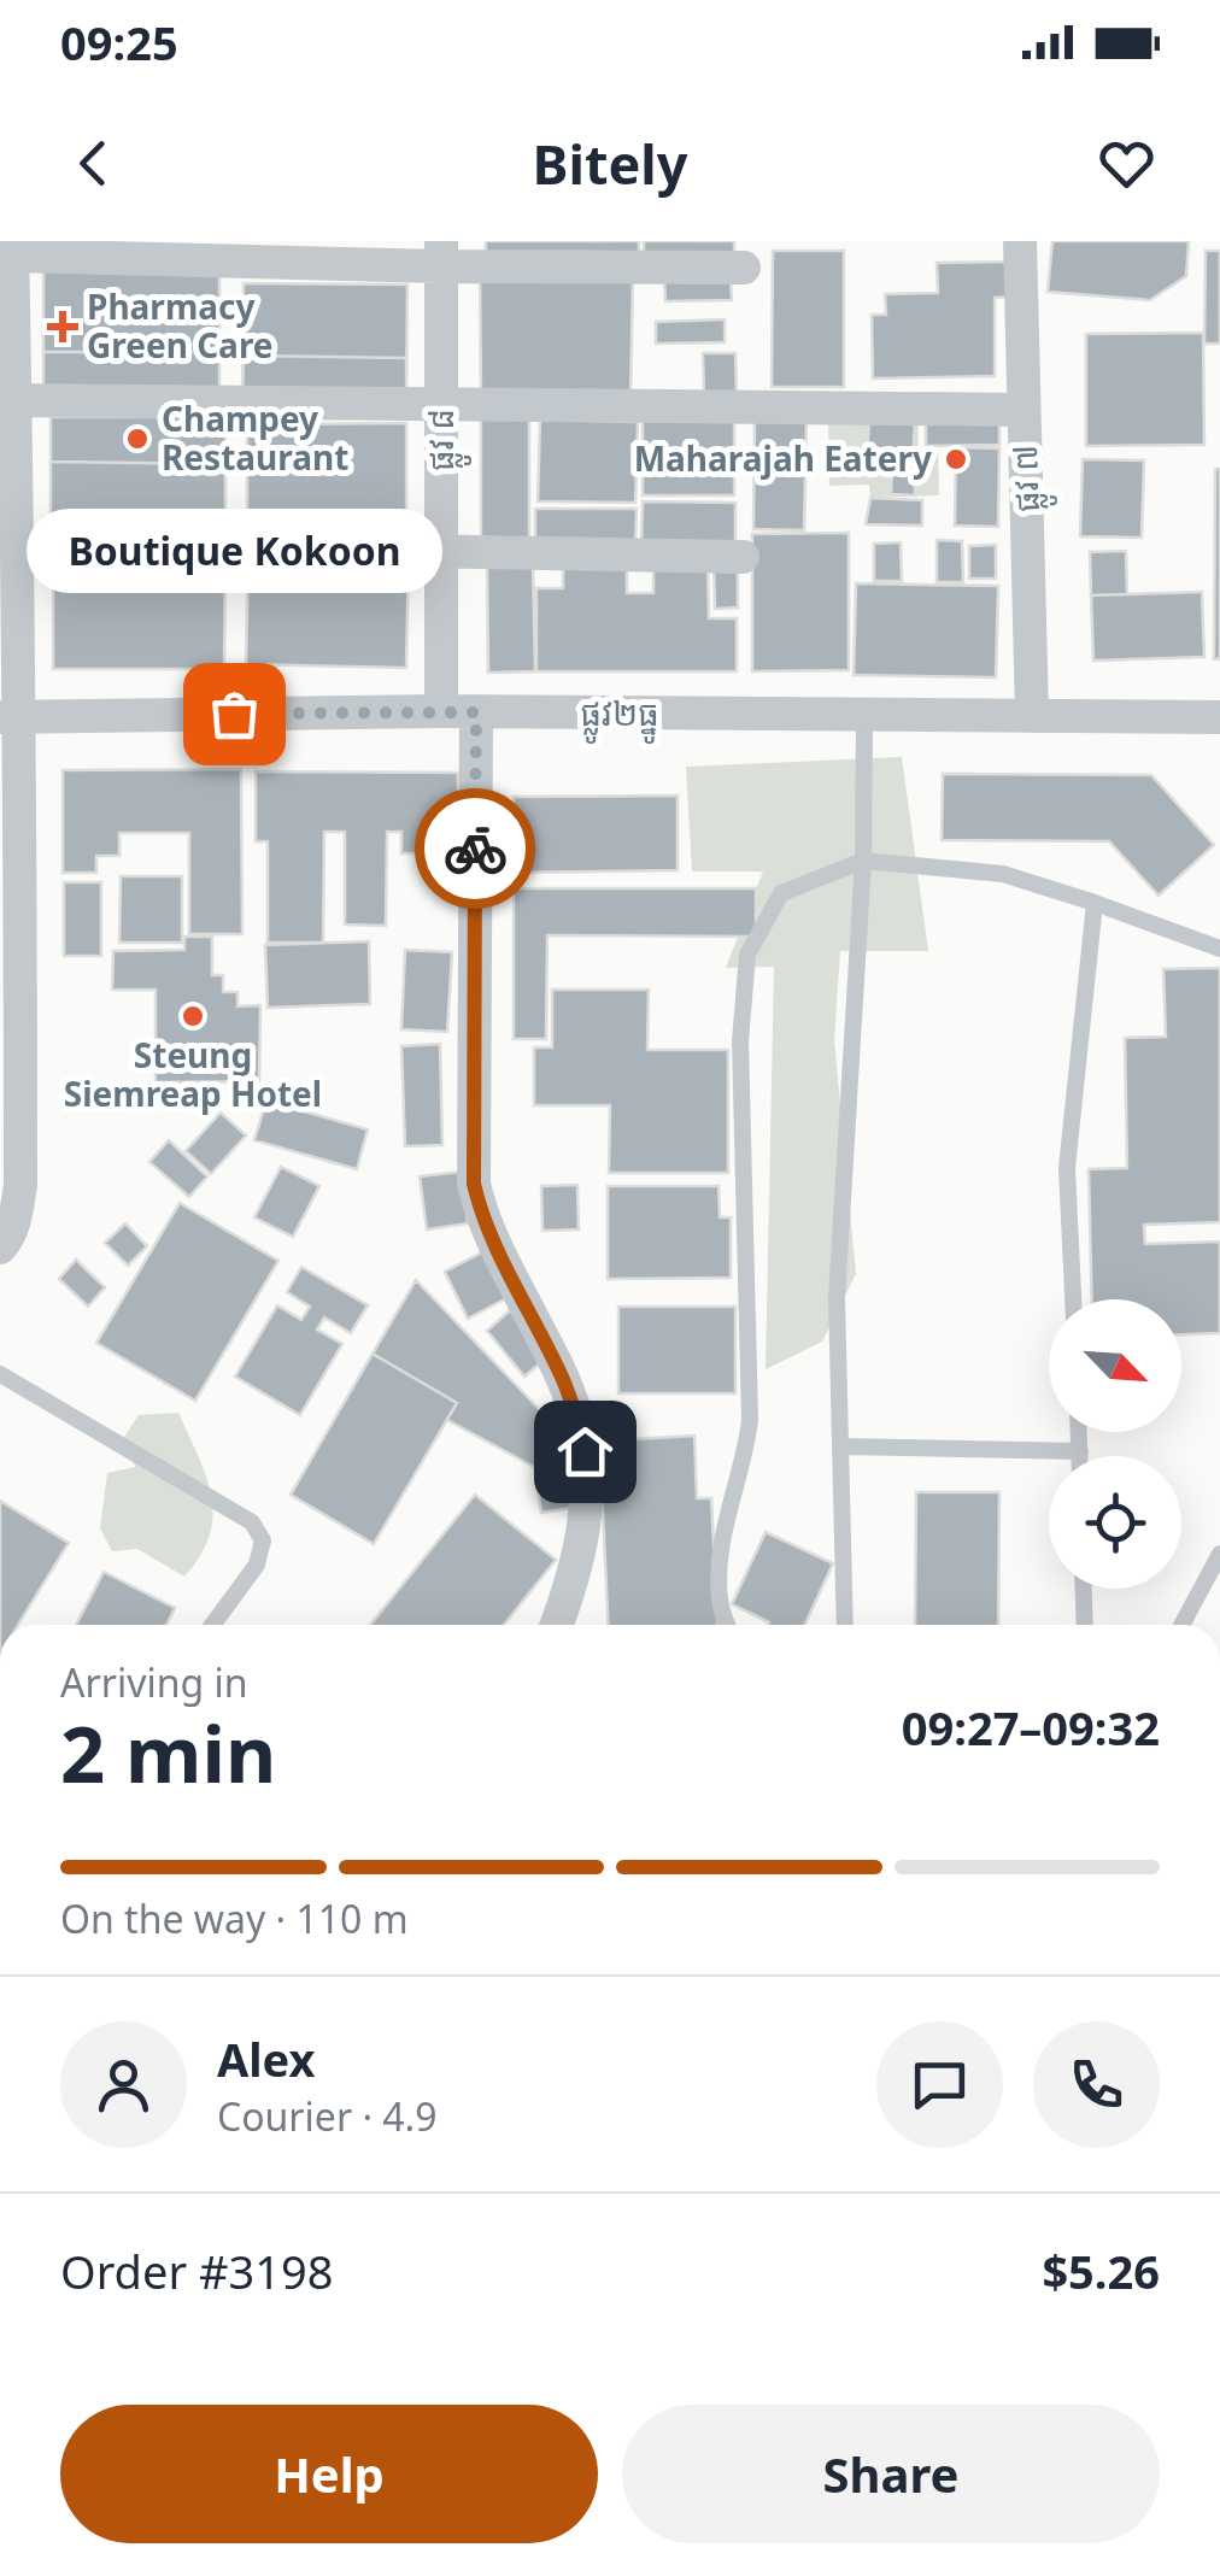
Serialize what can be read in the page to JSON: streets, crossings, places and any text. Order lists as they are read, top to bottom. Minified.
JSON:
{"streets":{"street":["ផ្លូវ ៨","ផ្លូវ ៧","ផ្លូវ២ធ្នូ"]},"crossings":[["ផ្លូវ ៨","ផ្លូវ២ធ្នូ"],["ផ្លូវ ៧","ផ្លូវ២ធ្នូ"]],"places":{"health":["Pharmacy Green Care"],"other":["Champey Restaurant","Maharajah Eatery","Boutique Kokoon","Steung Siemreap Hotel"]},"north":"bottom right","page":{"status":"09:25","header":"Bitely","bubble":"Boutique Kokoon","heading":["2 min","Arriving in","09:27–09:32"],"panel":["Alex","Courier · 4.9","Order #3198","$5.26"],"bar":"On the way · 110 m","buttons":["Help","Share"]}}
